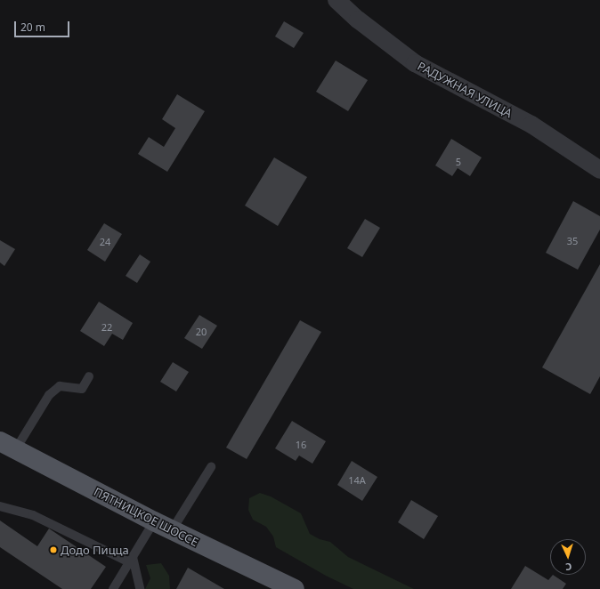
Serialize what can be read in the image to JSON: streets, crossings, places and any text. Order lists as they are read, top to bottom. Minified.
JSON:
{"streets":{"main road":["ПЯТНИЦКОЕ ШОССЕ"],"street":["РАДУЖНАЯ УЛИЦА"]},"places":["Додо Пицца"],"house_numbers":["5","35","24","22","20","16","14А"],"scale_bar":"20 m","north":"bottom"}
